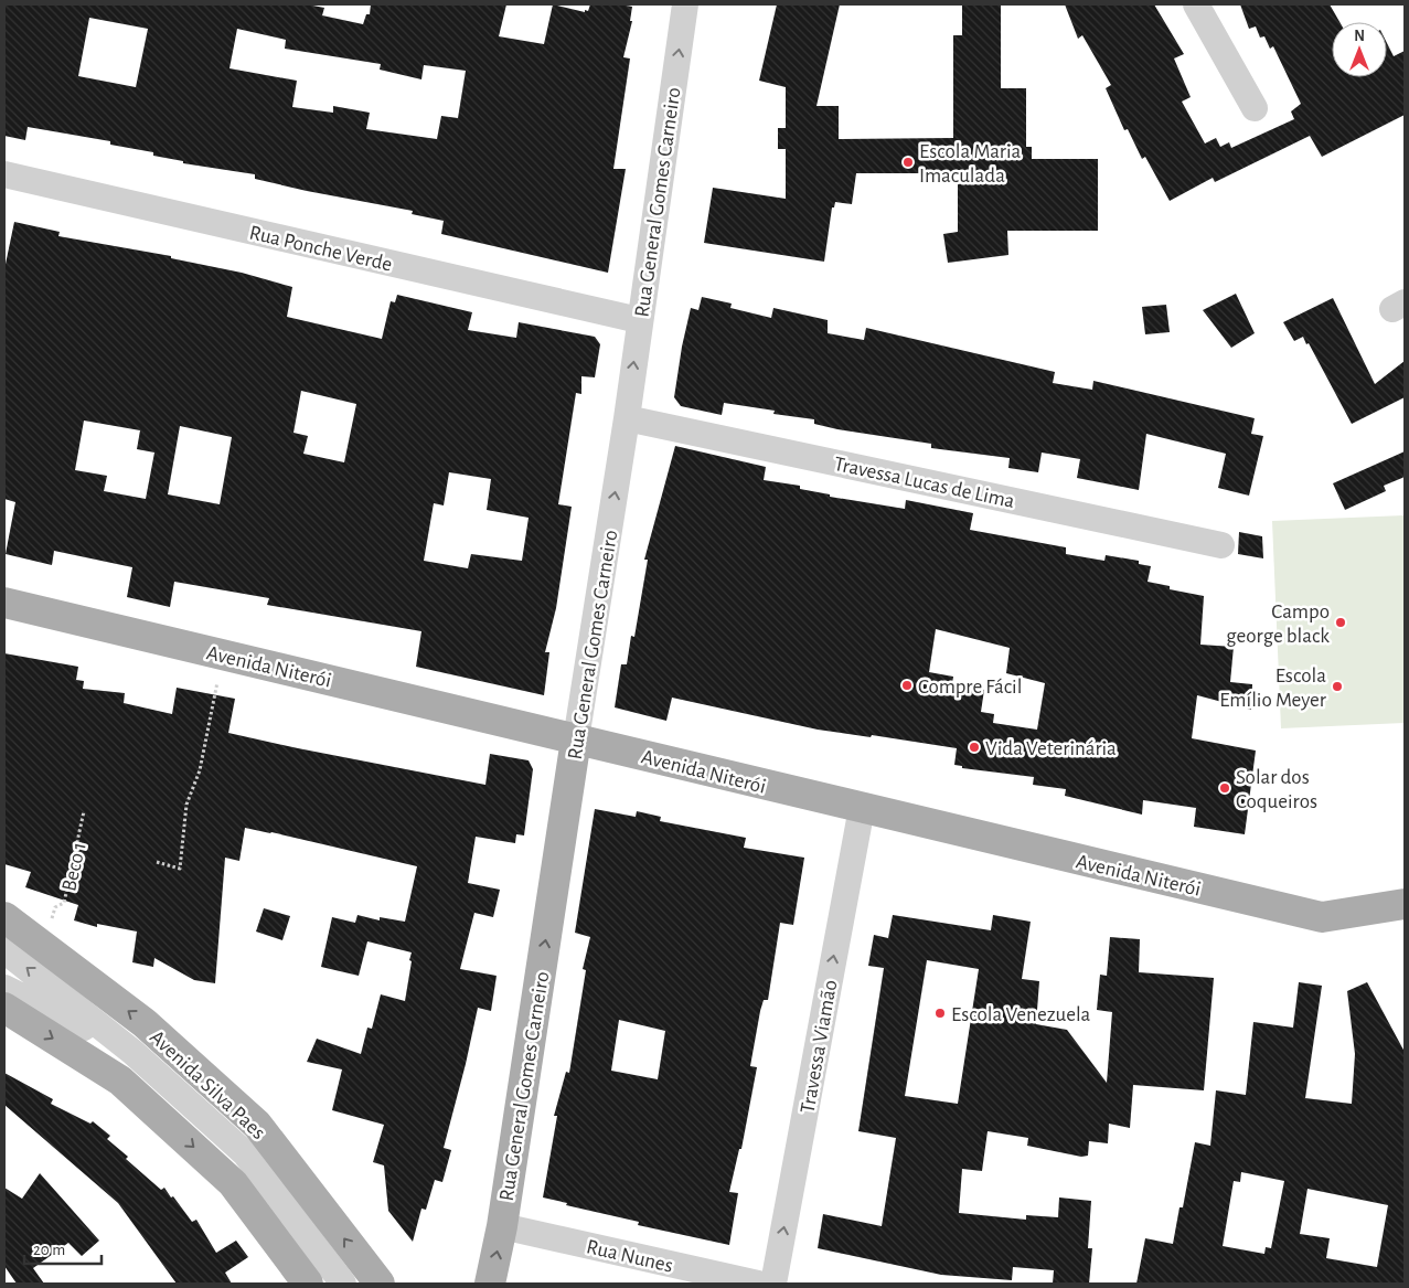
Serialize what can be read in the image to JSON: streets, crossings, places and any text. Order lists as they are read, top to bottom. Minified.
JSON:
{"streets":{"main road":["Rua General Gomes Carneiro","Avenida Niterói","Avenida Silva Paes"],"street":["Rua Ponche Verde","Travessa Lucas de Lima","Travessa Viamão","Rua Nunes"],"path":["Beco 1"]},"crossings":[["Rua General Gomes Carneiro","Rua Ponche Verde"],["Rua General Gomes Carneiro","Travessa Lucas de Lima"],["Rua General Gomes Carneiro","Avenida Niterói"],["Rua General Gomes Carneiro","Rua Nunes"],["Avenida Niterói","Travessa Viamão"],["Beco 1","Avenida Silva Paes"]],"one_way":["Rua General Gomes Carneiro","Travessa Viamão"],"places":["Escola Maria Imaculada","Campo george black","Compre Fácil","Escola Emílio Meyer","Vida Veterinária","Solar dos Coqueiros","Escola Venezuela"],"scale_bar":"20 m","north":"top"}
